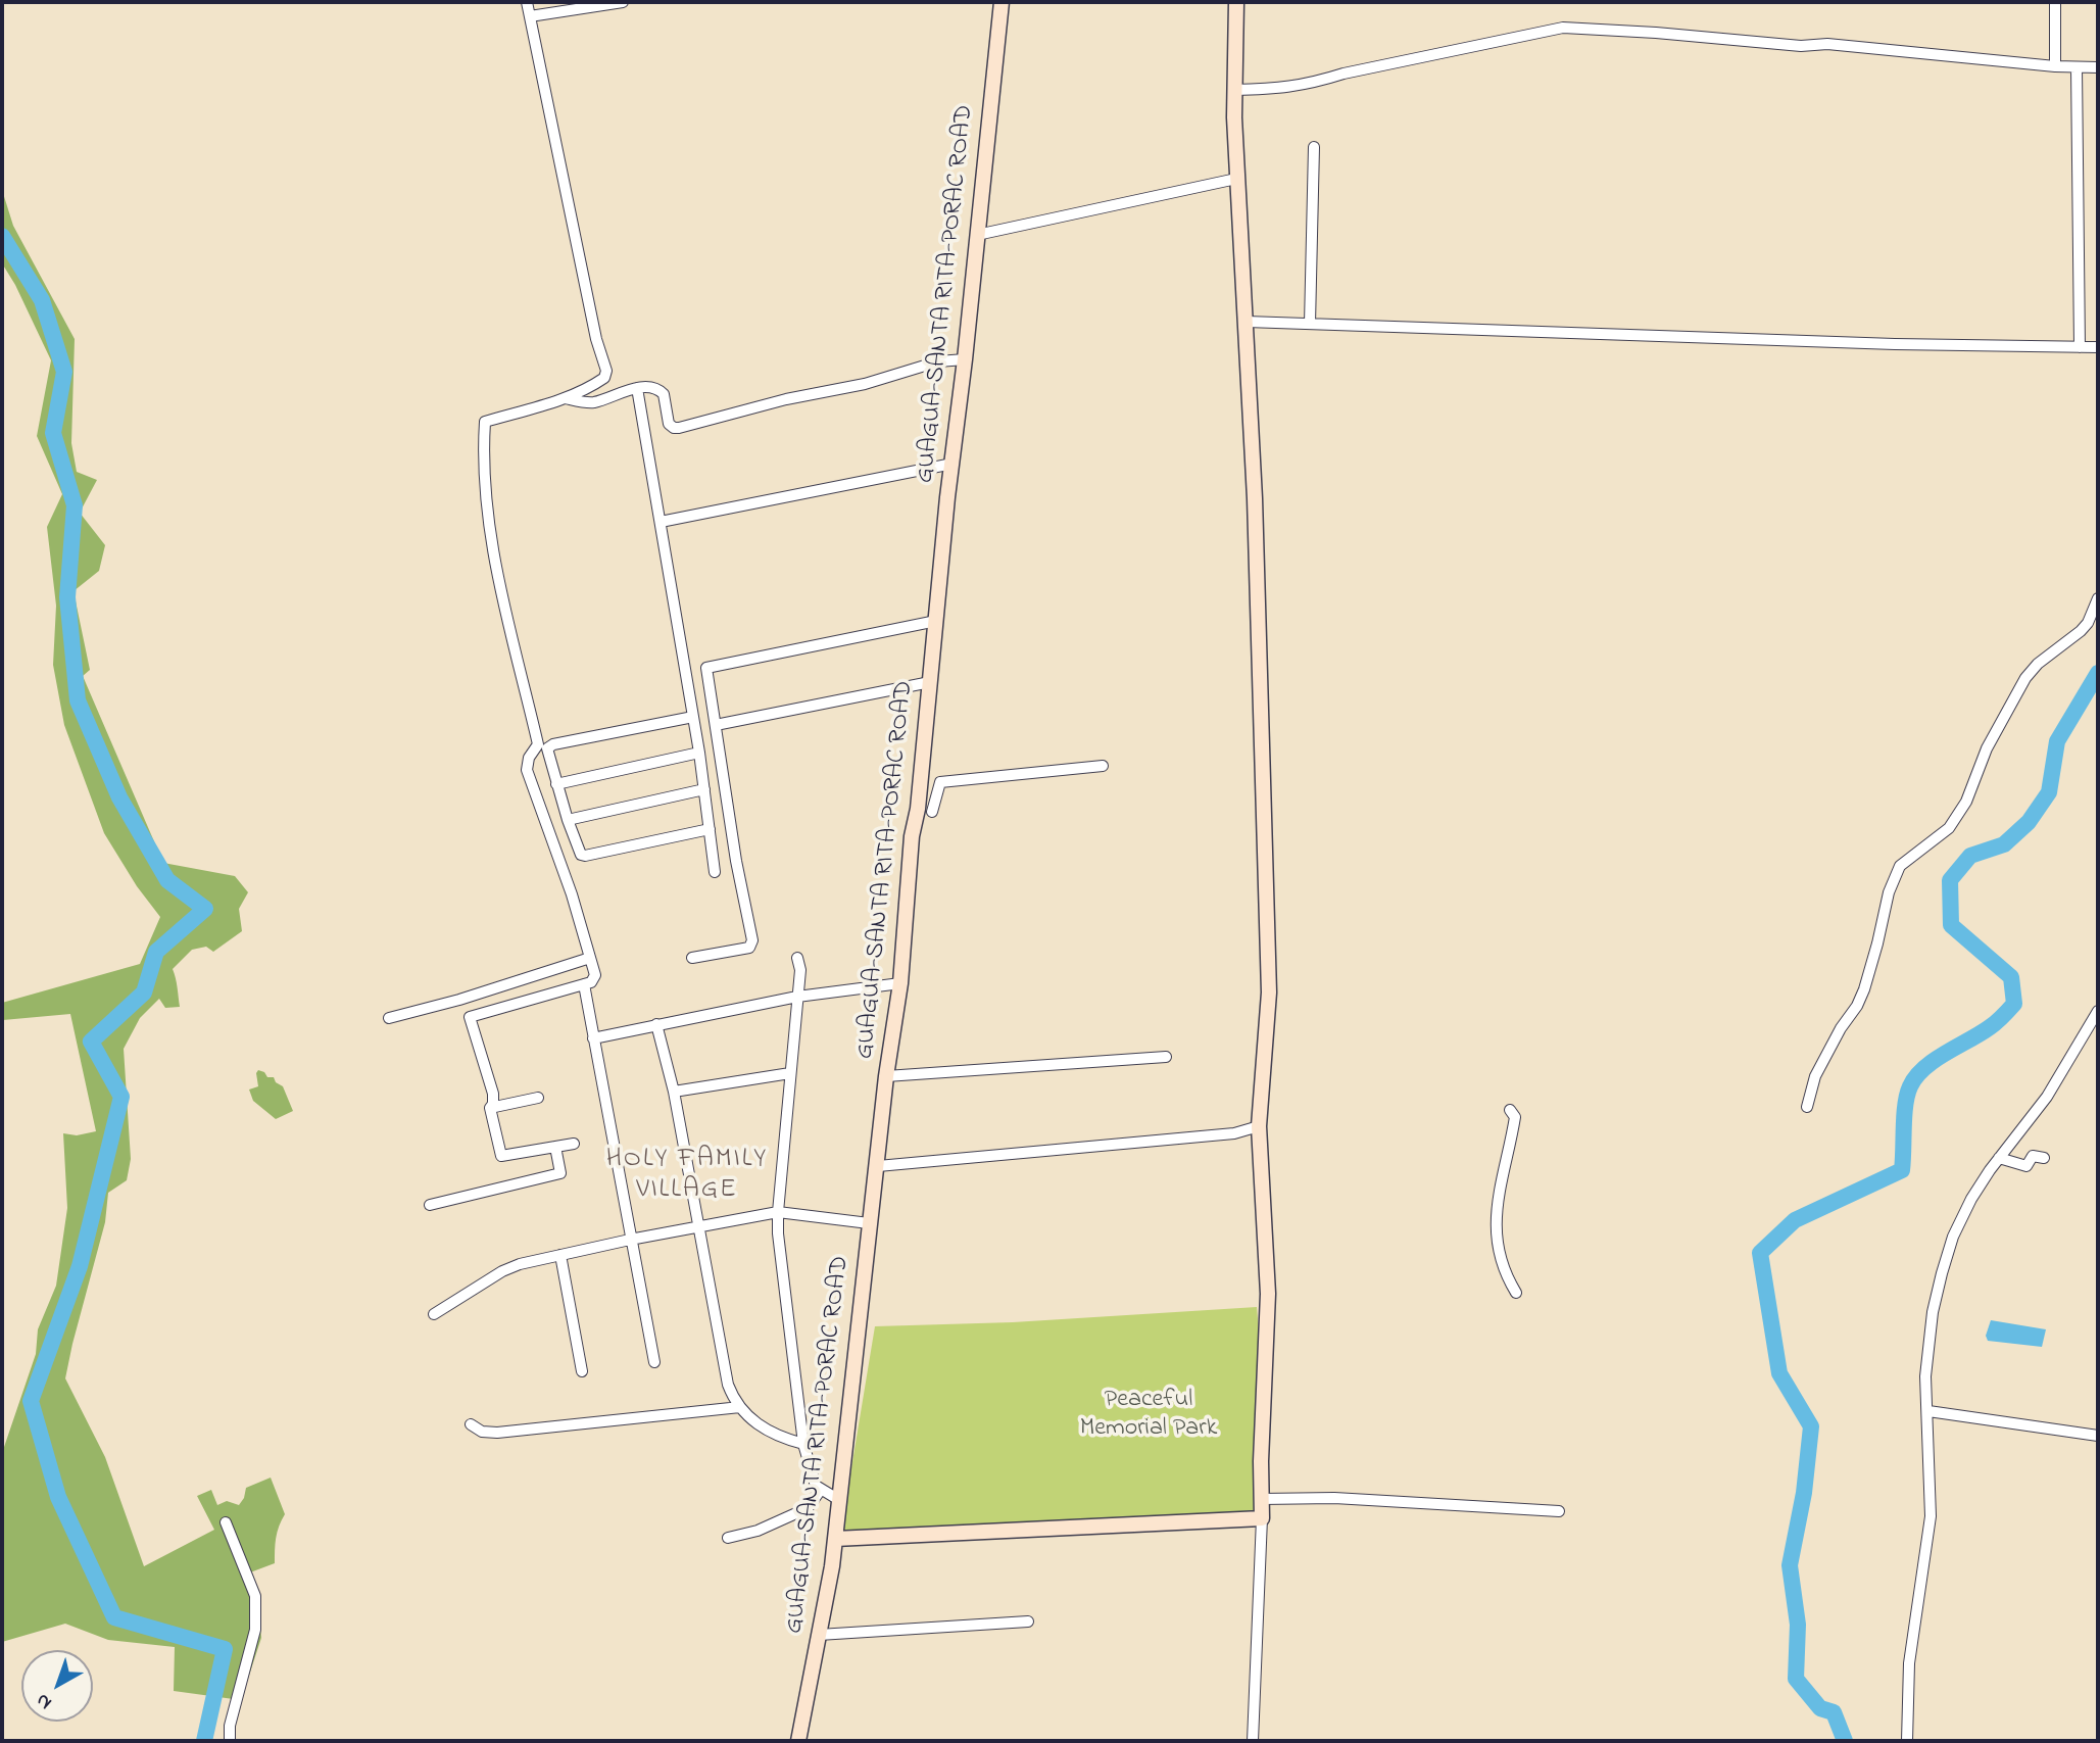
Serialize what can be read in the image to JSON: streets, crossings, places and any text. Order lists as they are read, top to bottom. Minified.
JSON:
{"streets":{"street":["GUAGUA-SANTA RITA-PORAC ROAD"]},"districts":["HOLY FAMILY VILLAGE"],"parks":["Peaceful Memorial Park"],"north":"bottom left"}
